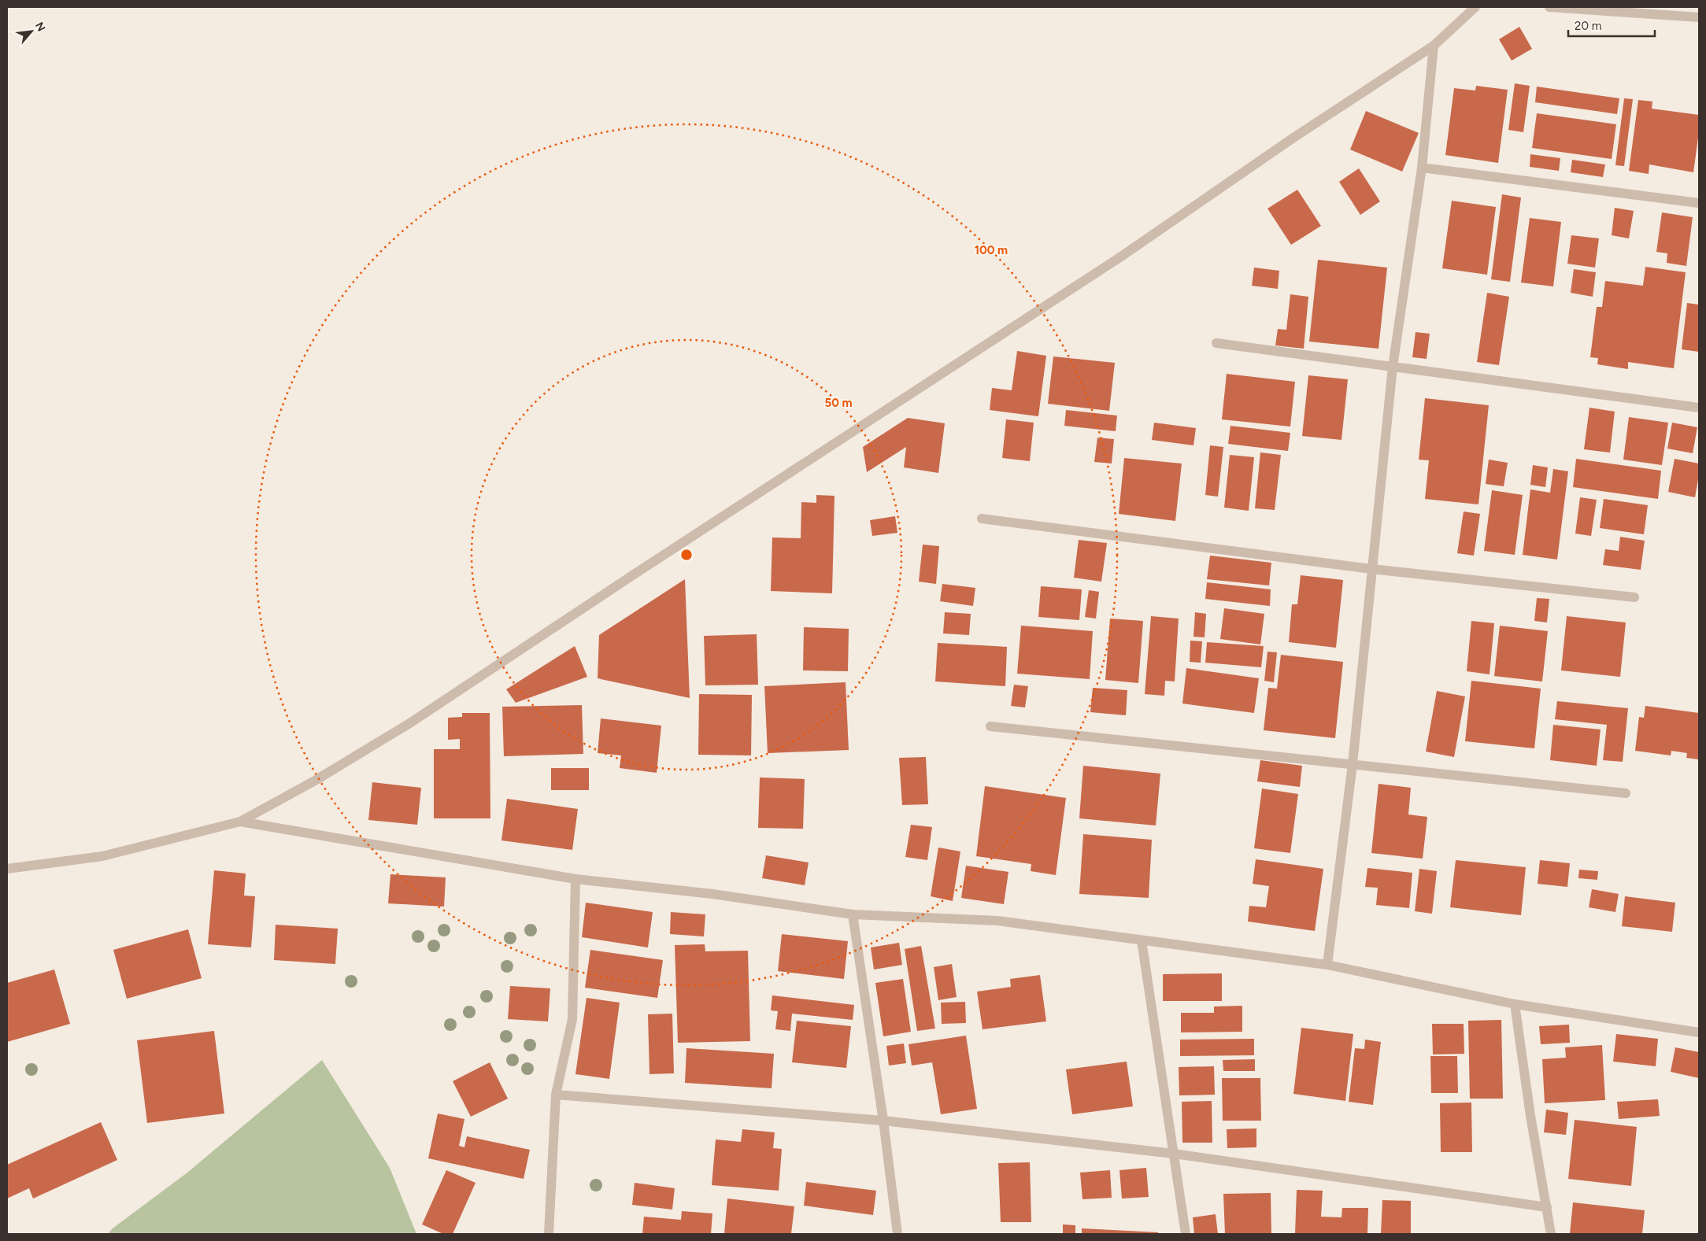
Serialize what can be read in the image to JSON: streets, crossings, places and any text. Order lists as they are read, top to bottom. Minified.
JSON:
{"scale_bar":"20 m","north":"top right","rings":["100 m","50 m"]}
